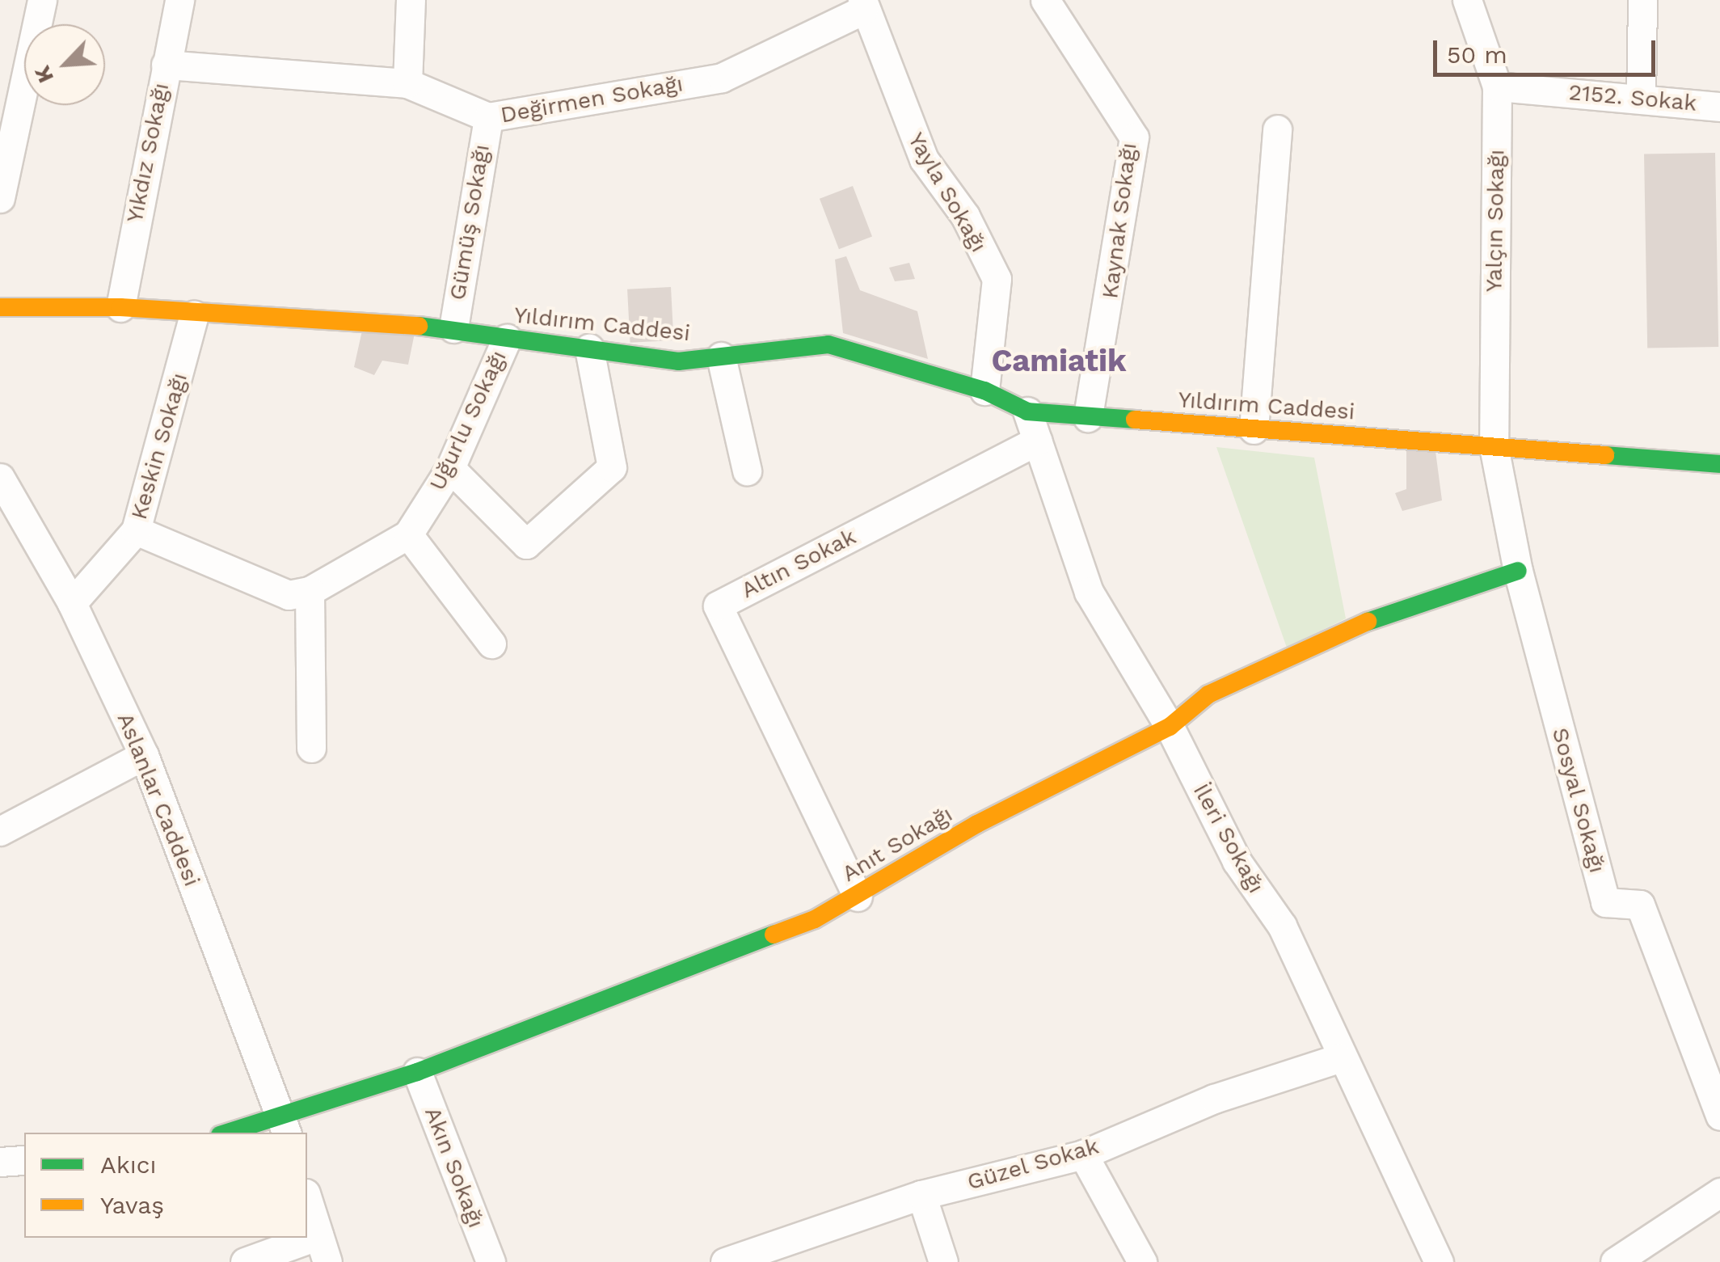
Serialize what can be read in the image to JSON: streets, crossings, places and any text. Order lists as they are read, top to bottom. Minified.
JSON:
{"streets":{"street":["2152. Sokak","Değirmen Sokağı","Yıkdız Sokağı","Yayla Sokağı","Kaynak Sokağı","Yalçın Sokağı","Gümüş Sokağı","Yıldırım Caddesi","Uğurlu Sokağı","Keskin Sokağı","Altın Sokak","Aslanlar Caddesi","Sosyal Sokağı","İleri Sokağı","Anıt Sokağı","Güzel Sokak","Akın Sokağı"]},"crossings":[["2152. Sokak","Yalçın Sokağı"],["Değirmen Sokağı","Yıkdız Sokağı"],["Değirmen Sokağı","Yayla Sokağı"],["Değirmen Sokağı","Gümüş Sokağı"],["Yıkdız Sokağı","Yıldırım Caddesi"],["Yayla Sokağı","Yıldırım Caddesi"],["Kaynak Sokağı","Yıldırım Caddesi"],["Yalçın Sokağı","Yıldırım Caddesi"],["Yalçın Sokağı","Sosyal Sokağı"],["Gümüş Sokağı","Yıldırım Caddesi"],["Yıldırım Caddesi","Uğurlu Sokağı"],["Yıldırım Caddesi","Keskin Sokağı"],["Yıldırım Caddesi","Sosyal Sokağı"],["Yıldırım Caddesi","İleri Sokağı"],["Keskin Sokağı","Aslanlar Caddesi"],["Altın Sokak","İleri Sokağı"],["Altın Sokak","Anıt Sokağı"],["Aslanlar Caddesi","Anıt Sokağı"],["Sosyal Sokağı","Anıt Sokağı"],["İleri Sokağı","Anıt Sokağı"],["İleri Sokağı","Güzel Sokak"],["Anıt Sokağı","Akın Sokağı"]],"districts":["Camiatik"],"legend":["Akıcı","Yavaş"],"scale_bar":"50 m","north":"bottom left"}
